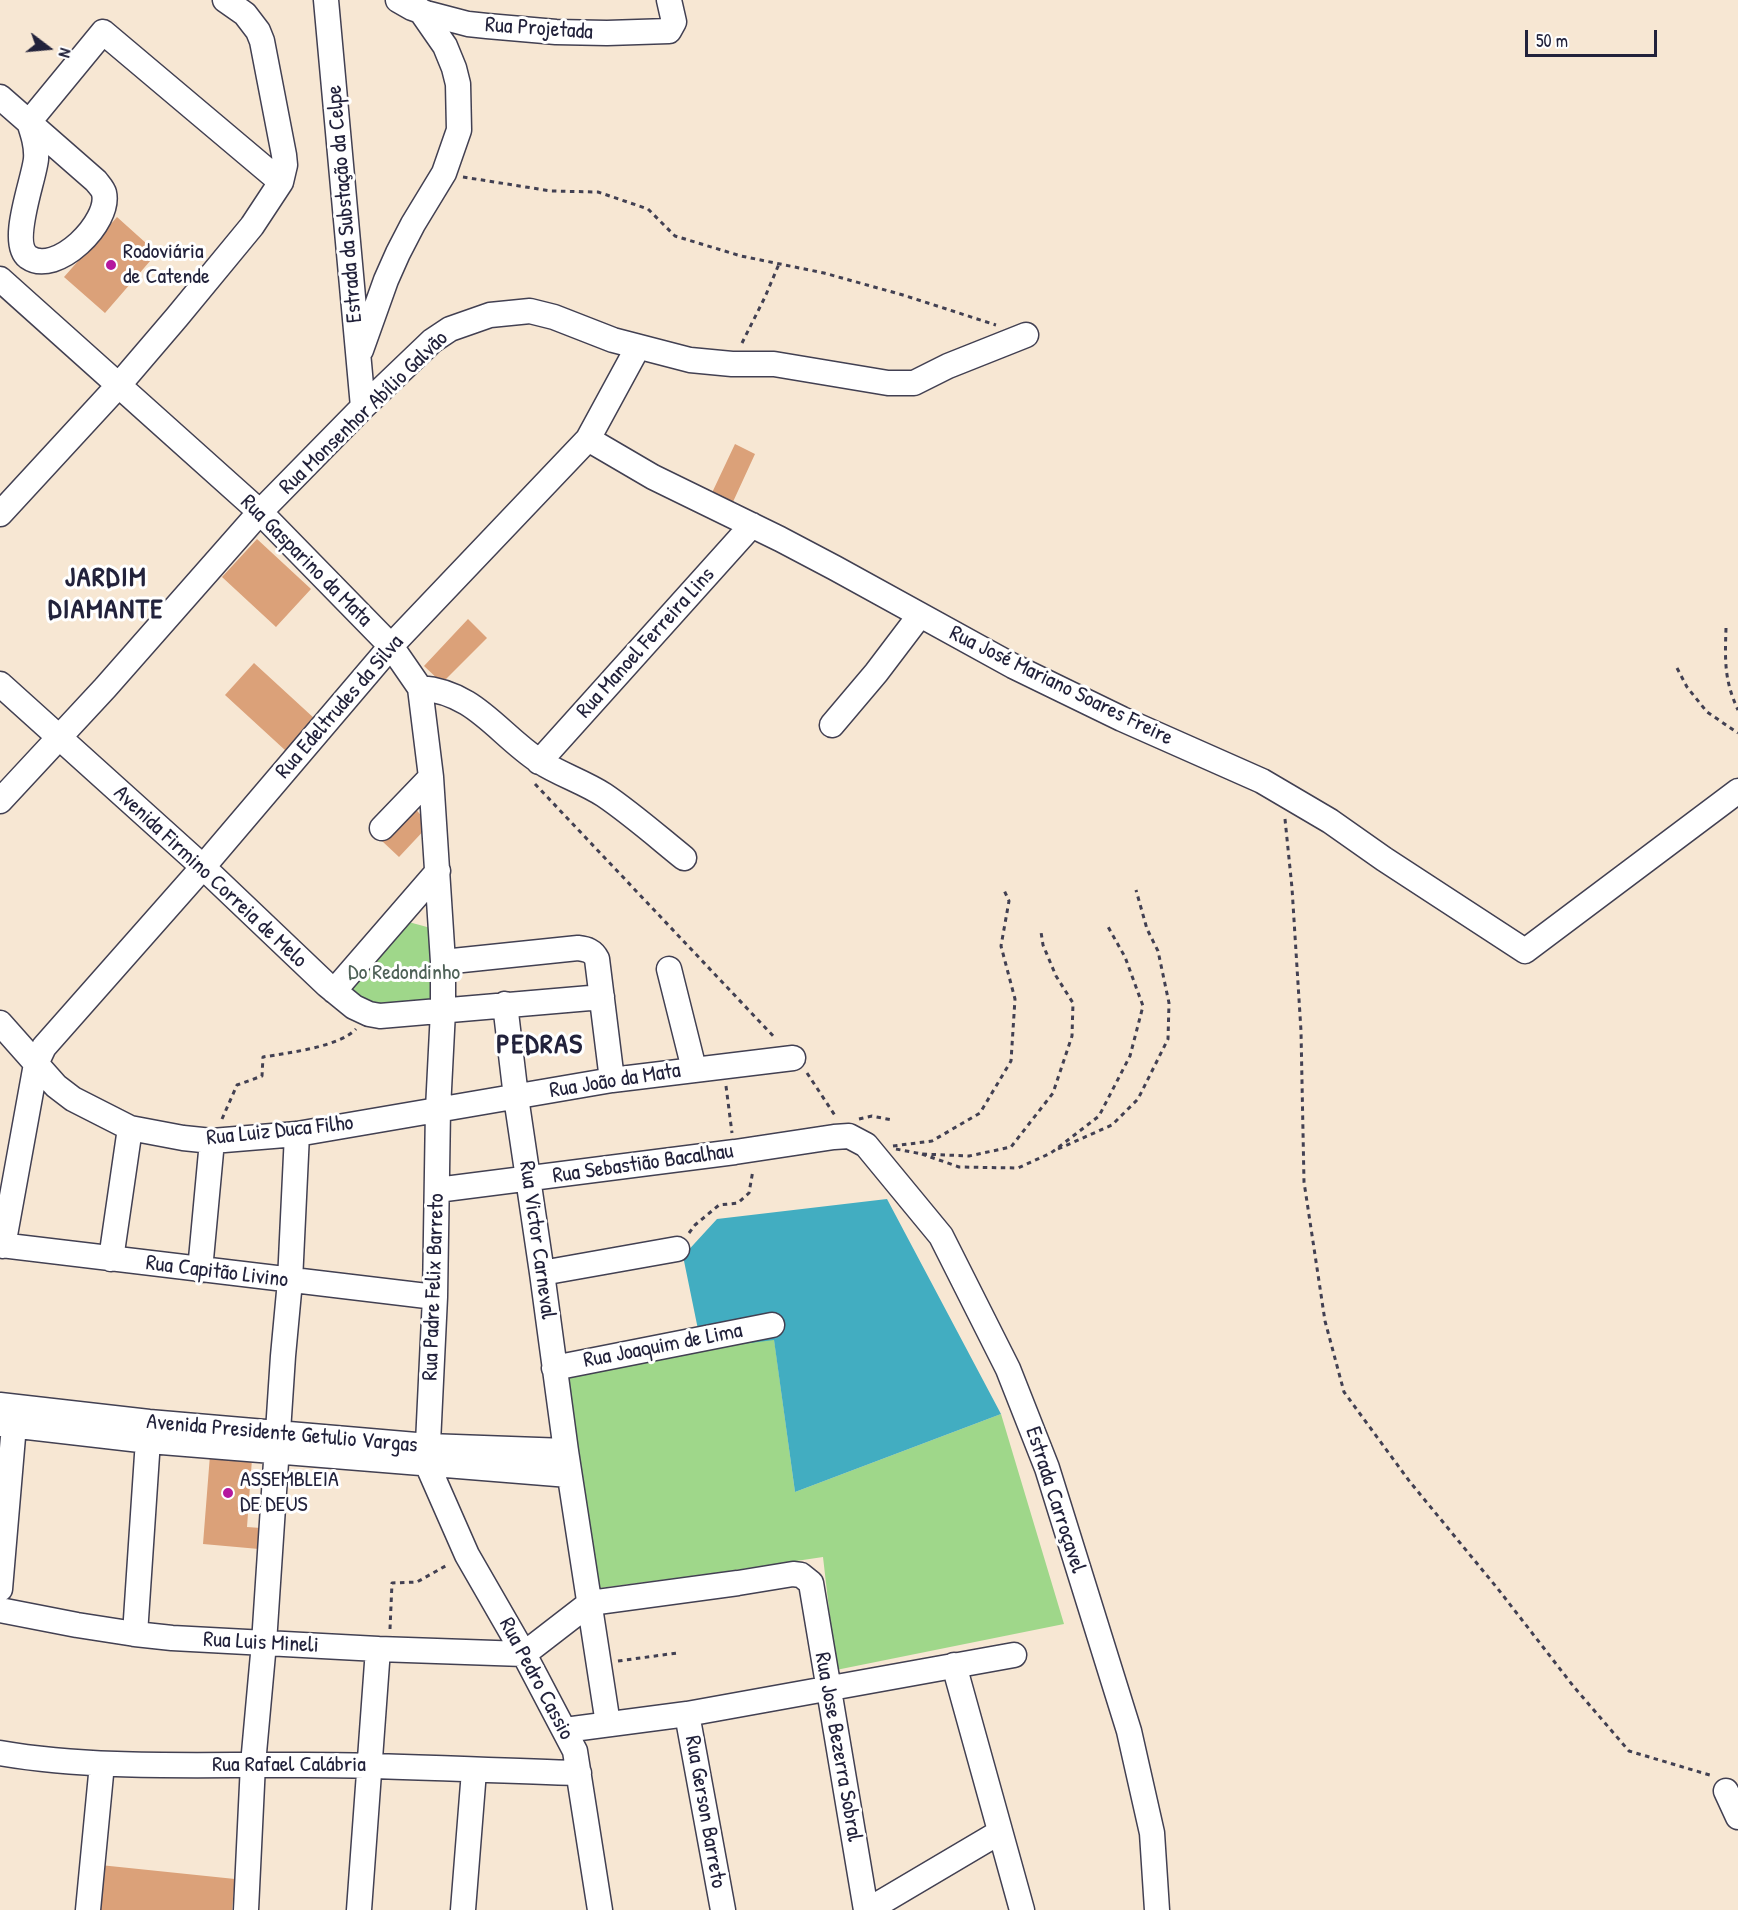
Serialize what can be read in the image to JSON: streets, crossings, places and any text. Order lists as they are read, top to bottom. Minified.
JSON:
{"streets":{"street":["Rua Projetada","Estrada da Substação da Celpe","Rua Monsenhor Abílio Galvão","Rua Gasparino da Mata","Rua Manoel Ferreira Lins","Rua José Mariano Soares Freire","Rua Edeltrudes da Silva","Avenida Firmino Correia de Melo","Rua João da Mata","Rua Luiz Duca Filho","Rua Sebastião Bacalhau","Rua Victor Carneval","Rua Capitão Livino","Rua Padre Felix Barreto","Rua Joaquim de Lima","Avenida Presidente Getulio Vargas","Estrada Carroçavel","Rua Luis Mineli","Rua Pedro Cassio","Rua Jose Bezerra Sobral","Rua Rafael Calábria","Rua Gerson Barreto"]},"crossings":[["Estrada da Substação da Celpe","Rua Monsenhor Abílio Galvão"],["Rua Monsenhor Abílio Galvão","Rua Gasparino da Mata"],["Rua Monsenhor Abílio Galvão","Rua Edeltrudes da Silva"],["Rua Monsenhor Abílio Galvão","Avenida Firmino Correia de Melo"],["Rua Gasparino da Mata","Rua Edeltrudes da Silva"],["Rua Gasparino da Mata","Rua Padre Felix Barreto"],["Rua Manoel Ferreira Lins","Rua José Mariano Soares Freire"],["Rua José Mariano Soares Freire","Rua Edeltrudes da Silva"],["Rua Edeltrudes da Silva","Avenida Firmino Correia de Melo"],["Rua Edeltrudes da Silva","Rua Luiz Duca Filho"],["Rua Edeltrudes da Silva","Rua Capitão Livino"],["Rua João da Mata","Rua Luiz Duca Filho"],["Rua João da Mata","Rua Victor Carneval"],["Rua João da Mata","Rua Padre Felix Barreto"],["Rua Luiz Duca Filho","Rua Padre Felix Barreto"],["Rua Sebastião Bacalhau","Rua Victor Carneval"],["Rua Sebastião Bacalhau","Rua Padre Felix Barreto"],["Rua Sebastião Bacalhau","Estrada Carroçavel"],["Rua Victor Carneval","Rua Joaquim de Lima"],["Rua Victor Carneval","Avenida Presidente Getulio Vargas"],["Rua Victor Carneval","Rua Jose Bezerra Sobral"],["Rua Capitão Livino","Rua Padre Felix Barreto"],["Rua Padre Felix Barreto","Avenida Presidente Getulio Vargas"],["Rua Padre Felix Barreto","Rua Pedro Cassio"],["Avenida Presidente Getulio Vargas","Rua Pedro Cassio"],["Rua Luis Mineli","Rua Pedro Cassio"],["Rua Pedro Cassio","Rua Rafael Calábria"]],"districts":["JARDIM DIAMANTE","PEDRAS"],"parks":["Do Redondinho"],"places":["Rodoviária de Catende","ASSEMBLEIA DE DEUS"],"scale_bar":"50 m","north":"right"}
